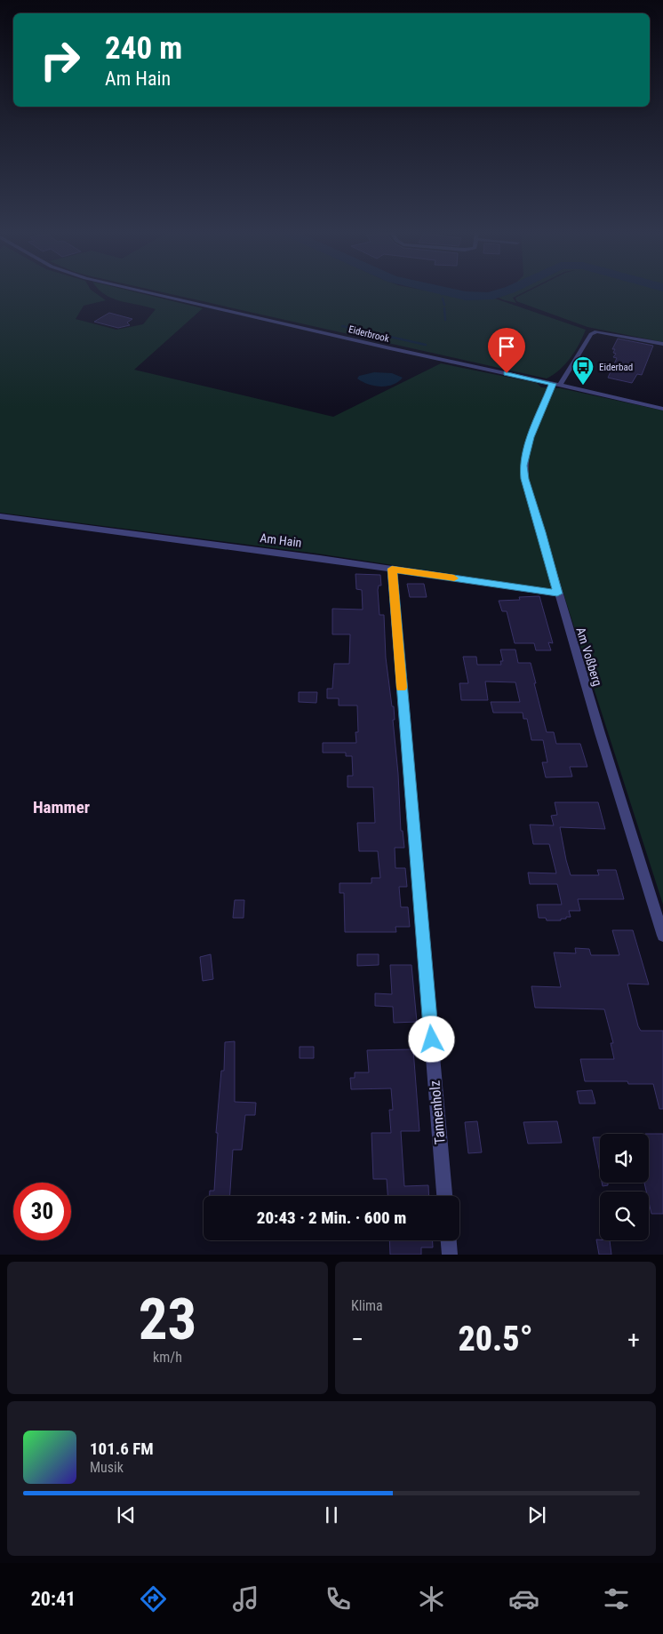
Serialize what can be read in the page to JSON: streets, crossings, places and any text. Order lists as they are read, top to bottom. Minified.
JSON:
{"streets":{"street":["Eiderbrook","Am Hain","Am Voßberg","Tannenholz"]},"crossings":[["Eiderbrook","Am Voßberg"],["Am Hain","Am Voßberg"],["Am Hain","Tannenholz"]],"districts":["Hammer"],"places":{"bus stop":["Eiderbad"]},"page":{"turn":["240 m","Am Hain"],"limit":"30","trip":"20:43 · 2 Min. · 600 m","tile":[["23","km/h"],"Klima"],"heat":["−","20.5°","+"],"song":["101.6 FM","Musik"],"tabs":"20:41"}}
